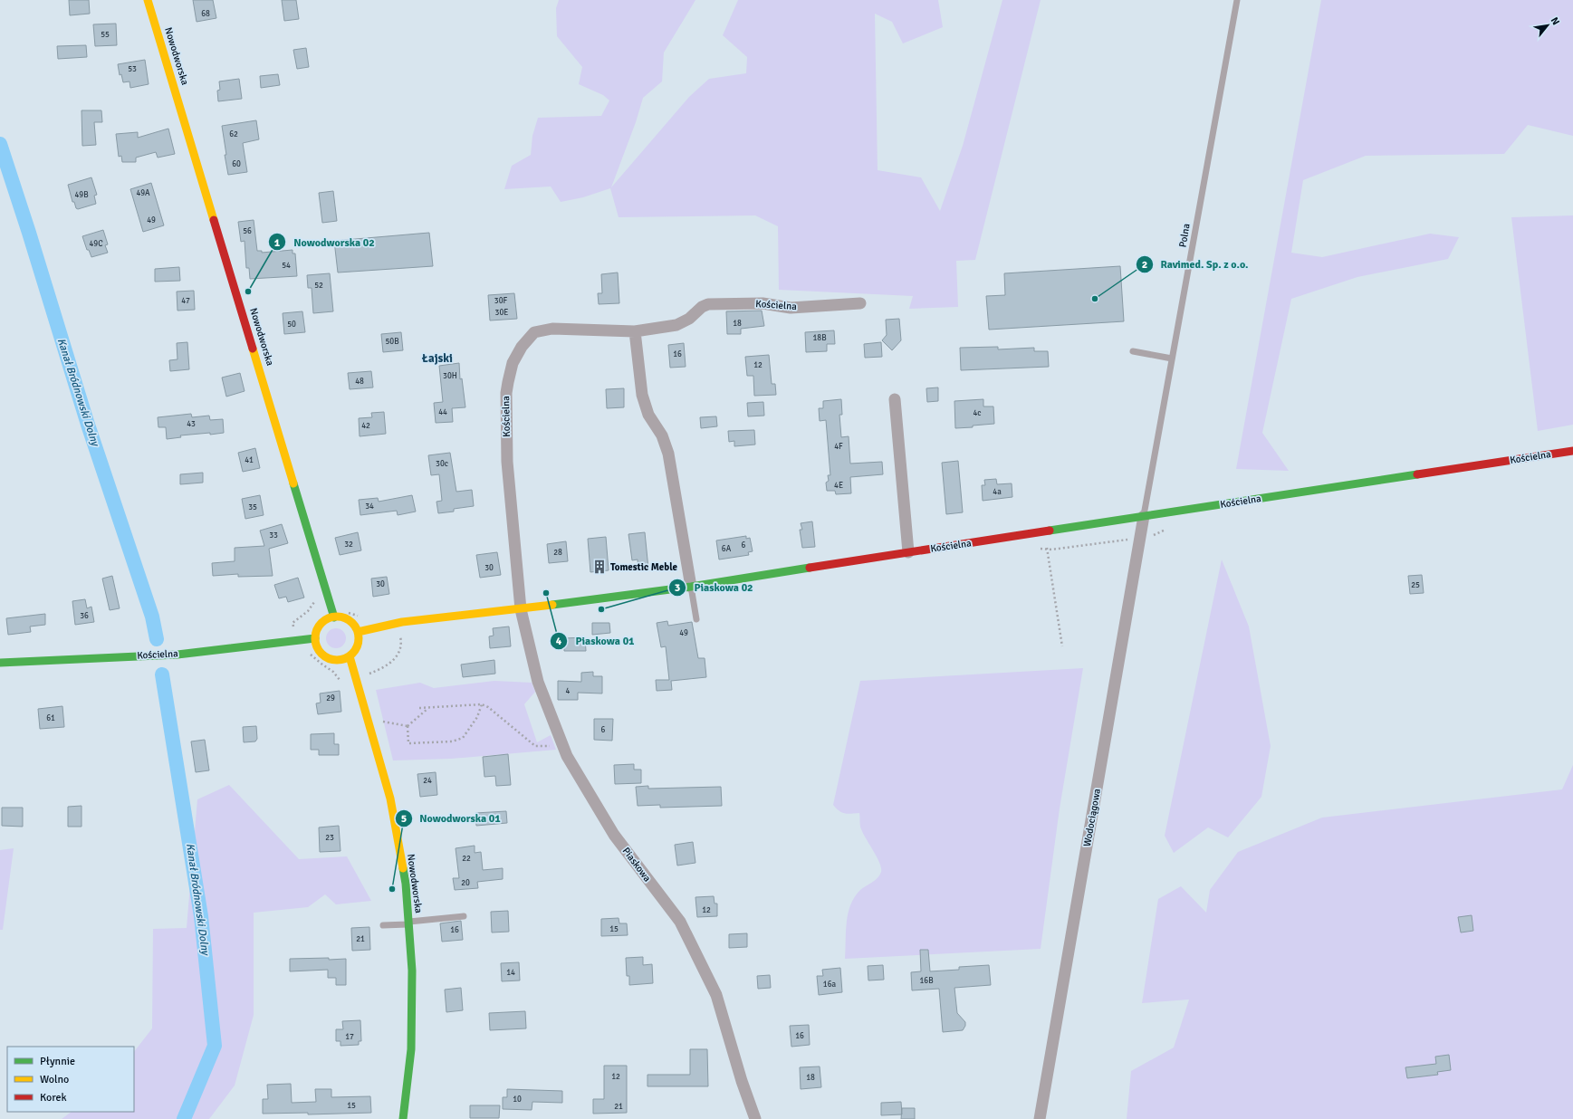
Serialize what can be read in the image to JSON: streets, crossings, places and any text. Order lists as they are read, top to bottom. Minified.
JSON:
{"streets":{"street":["Nowodworska","Kościelna","Wodociągowa","Piaskowa"],"lane":["Polna"]},"crossings":[["Nowodworska","Kościelna"],["Polna","Kościelna"],["Polna","Wodociągowa"],["Kościelna","Wodociągowa"],["Kościelna","Piaskowa"]],"districts":["Łajski"],"water":["Kanał Bródnowski Dolny"],"places":{"other":["Nowodworska 02","Ravimed. Sp. z o.o.","Piaskowa 01","Piaskowa 02","Nowodworska 01"],"building":["Tomestic Meble"]},"house_numbers":["68","55","53","62","60","49A","49B","49","56","49C","54","52","47","30F","30E","18","50","18B","50B","16","12","30H","48","44","4c","43","42","4F","41","30c","4E","4a","34","35","33","32","6","6A","28","30","30","25","36","49","4","29","61","6","24","23","22","20","12","15","16","21","14","16B","16a","16","17","12","18","10","15","21"],"legend":["Płynnie","Wolno","Korek"],"north":"top right"}
